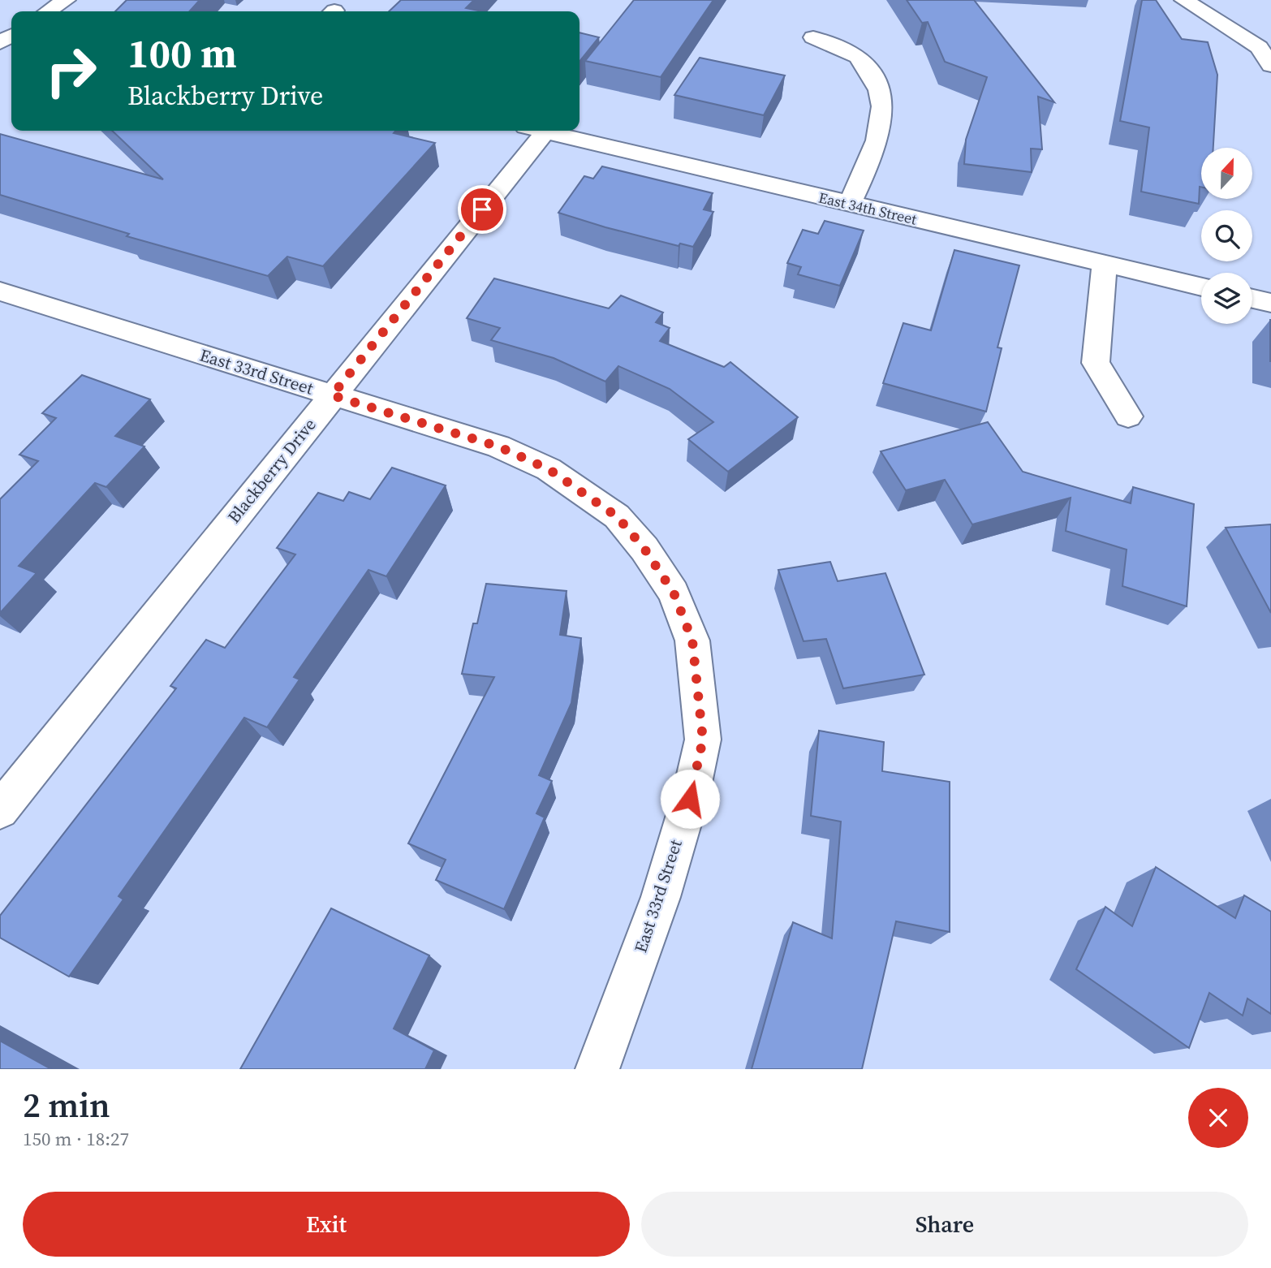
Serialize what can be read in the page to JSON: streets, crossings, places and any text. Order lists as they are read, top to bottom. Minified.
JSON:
{"streets":{"street":["East 34th Street","East 33rd Street","Blackberry Drive"]},"crossings":[["East 33rd Street","Blackberry Drive"]],"north":"top","page":{"turn":["100 m","Blackberry Drive"],"heading":["2 min","150 m · 18:27"],"buttons":["Exit","Share"]}}
